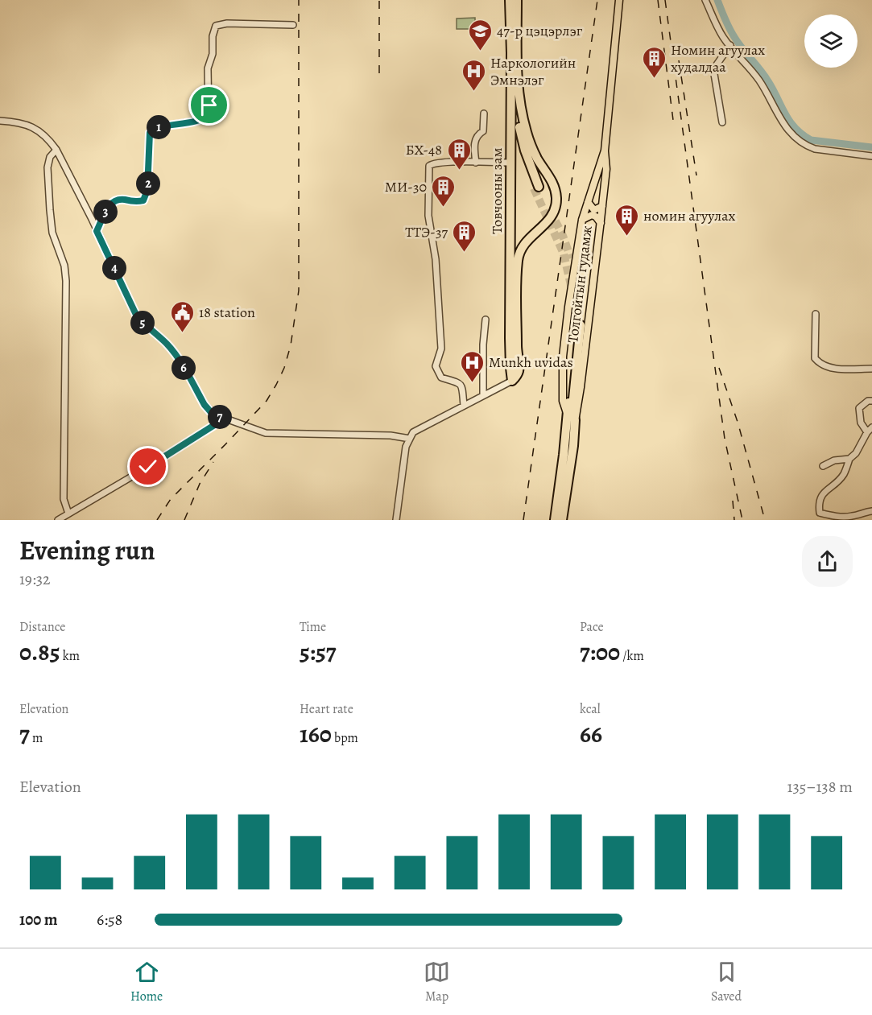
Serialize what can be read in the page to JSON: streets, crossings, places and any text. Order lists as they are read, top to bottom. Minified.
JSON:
{"streets":{"highway":["Товчооны зам"],"main road":["Толгойтын гудамж"]},"places":{"school or university":["47-р цэцэрлэг"],"building":["Номин агуулах худалдаа","БХ-48","МИ-30","номин агуулах","ТТЭ-37"],"hospital":["Наркологийн Эмнэлэг","Munkh uvidas"],"public building":["18 station"]},"page":{"pins":["1","2","3","4","5","6","7"],"heading":["Evening run","19:32"],"stats":[["Distance","0.85 km"],["Time","5:57"],["Pace","7:00 /km"],["Elevation","7 m"],["Heart rate","160 bpm"],["kcal","66"]],"chart":["Elevation","135–138 m"],"list":[{"name":"100 m","note":"6:58"}],"tabs":["Home","Map","Saved"]}}
